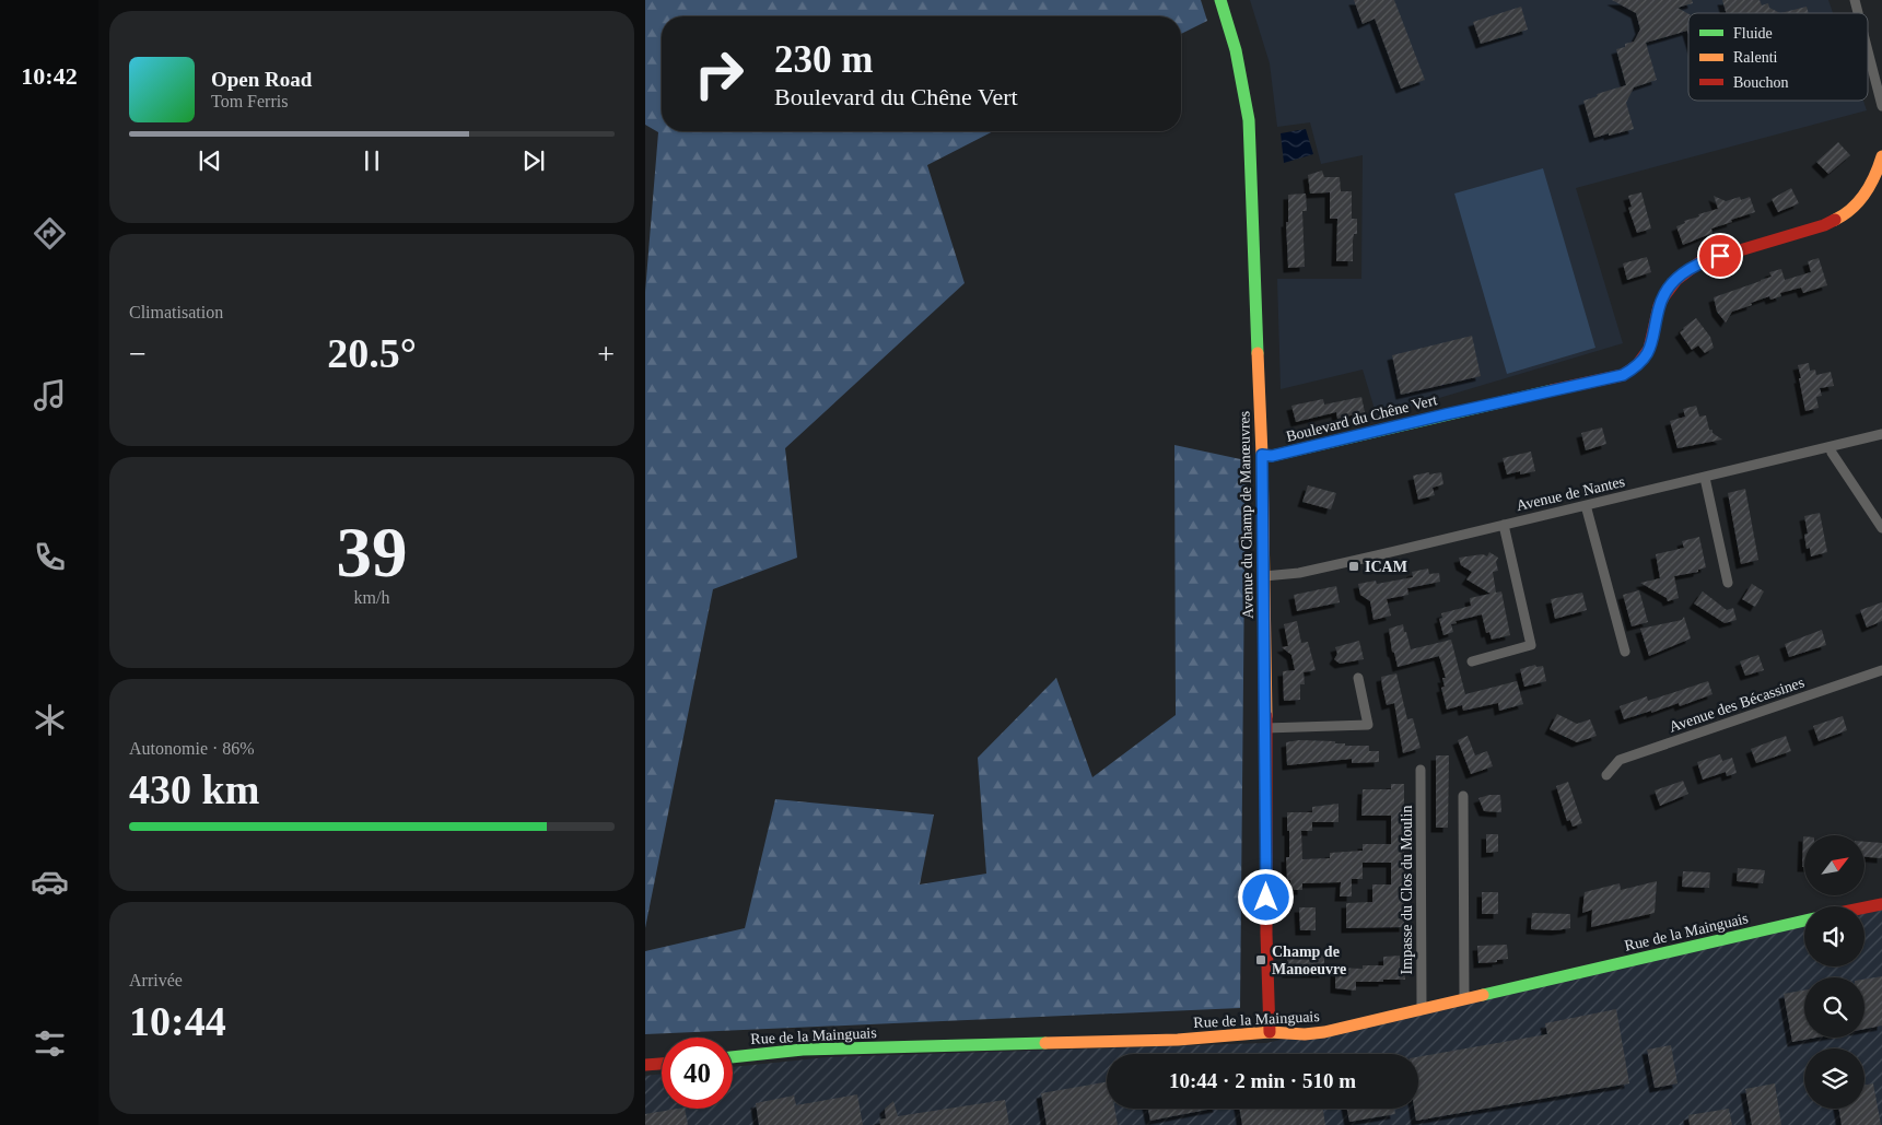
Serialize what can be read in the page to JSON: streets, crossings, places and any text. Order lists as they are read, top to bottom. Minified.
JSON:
{"streets":{"street":["Boulevard du Chêne Vert","Avenue de Nantes","Avenue du Champ de Manœuvres","Avenue des Bécassines","Impasse du Clos du Moulin","Rue de la Mainguais"]},"crossings":[["Boulevard du Chêne Vert","Avenue du Champ de Manœuvres"],["Avenue de Nantes","Avenue du Champ de Manœuvres"],["Avenue du Champ de Manœuvres","Rue de la Mainguais"],["Impasse du Clos du Moulin","Rue de la Mainguais"]],"places":{"transit":["ICAM","Champ de Manoeuvre"]},"legend":["Fluide","Ralenti","Bouchon"],"north":"top right","page":{"tabs":"10:42","turn":["230 m","Boulevard du Chêne Vert"],"song":["Open Road","Tom Ferris"],"tile":["Climatisation",["39","km/h"],["Autonomie · 86%","430 km"],["Arrivée","10:44"]],"heat":["−","20.5°","+"],"limit":"40","trip":"10:44 · 2 min · 510 m"}}
